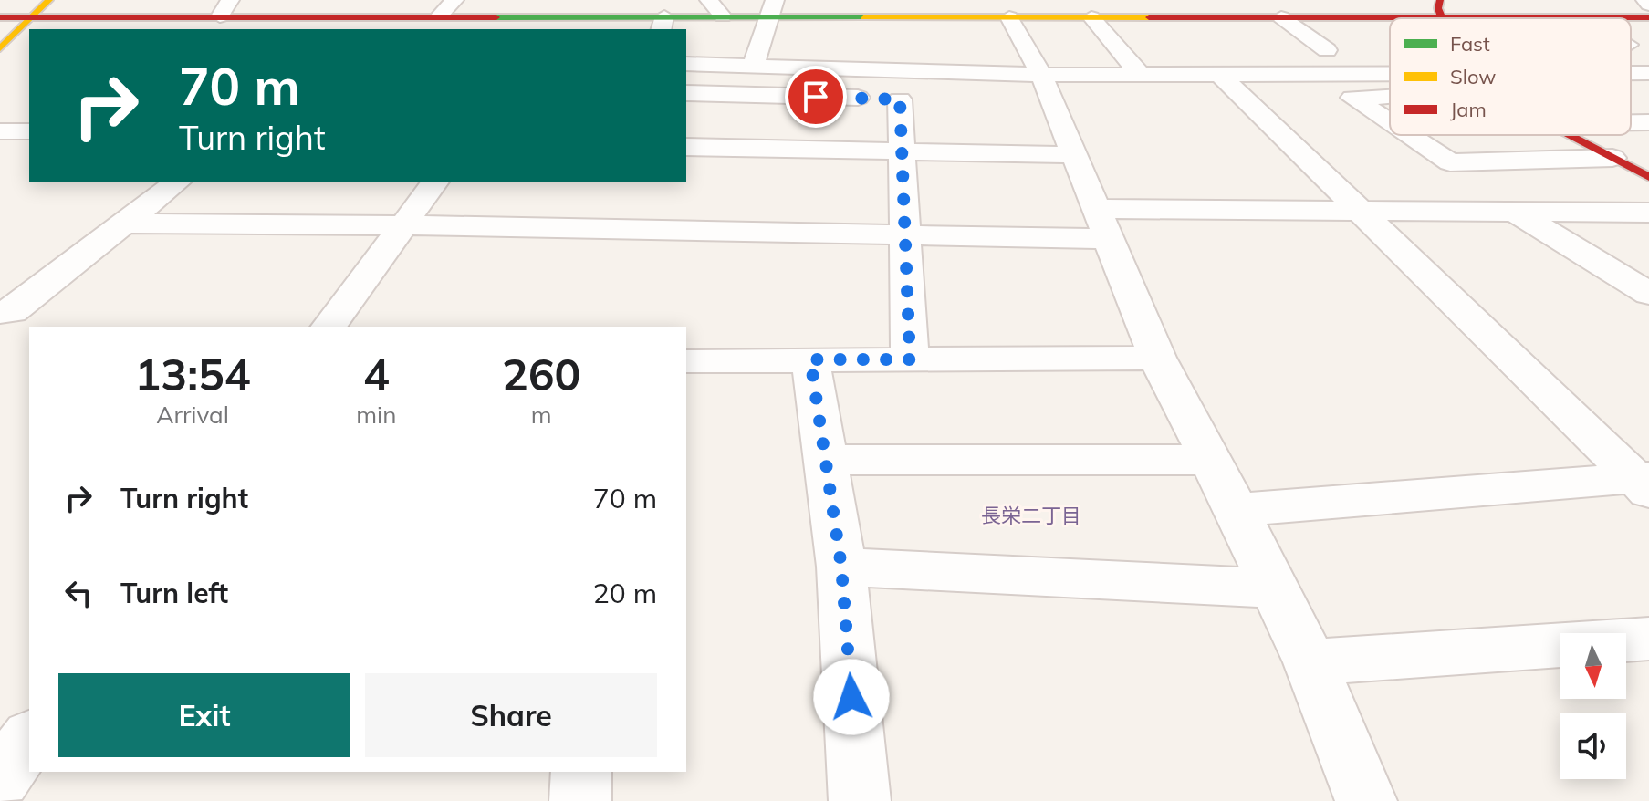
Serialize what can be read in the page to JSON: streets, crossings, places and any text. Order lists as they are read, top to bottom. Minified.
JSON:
{"districts":["長栄二丁目"],"legend":["Fast","Slow","Jam"],"north":"bottom","page":{"turn":["70 m","Turn right"],"eta":["13:54","Arrival","4","min","260","m"],"list":[{"name":"Turn right","value":"70 m"},{"name":"Turn left","value":"20 m"}],"buttons":["Exit","Share"]}}
